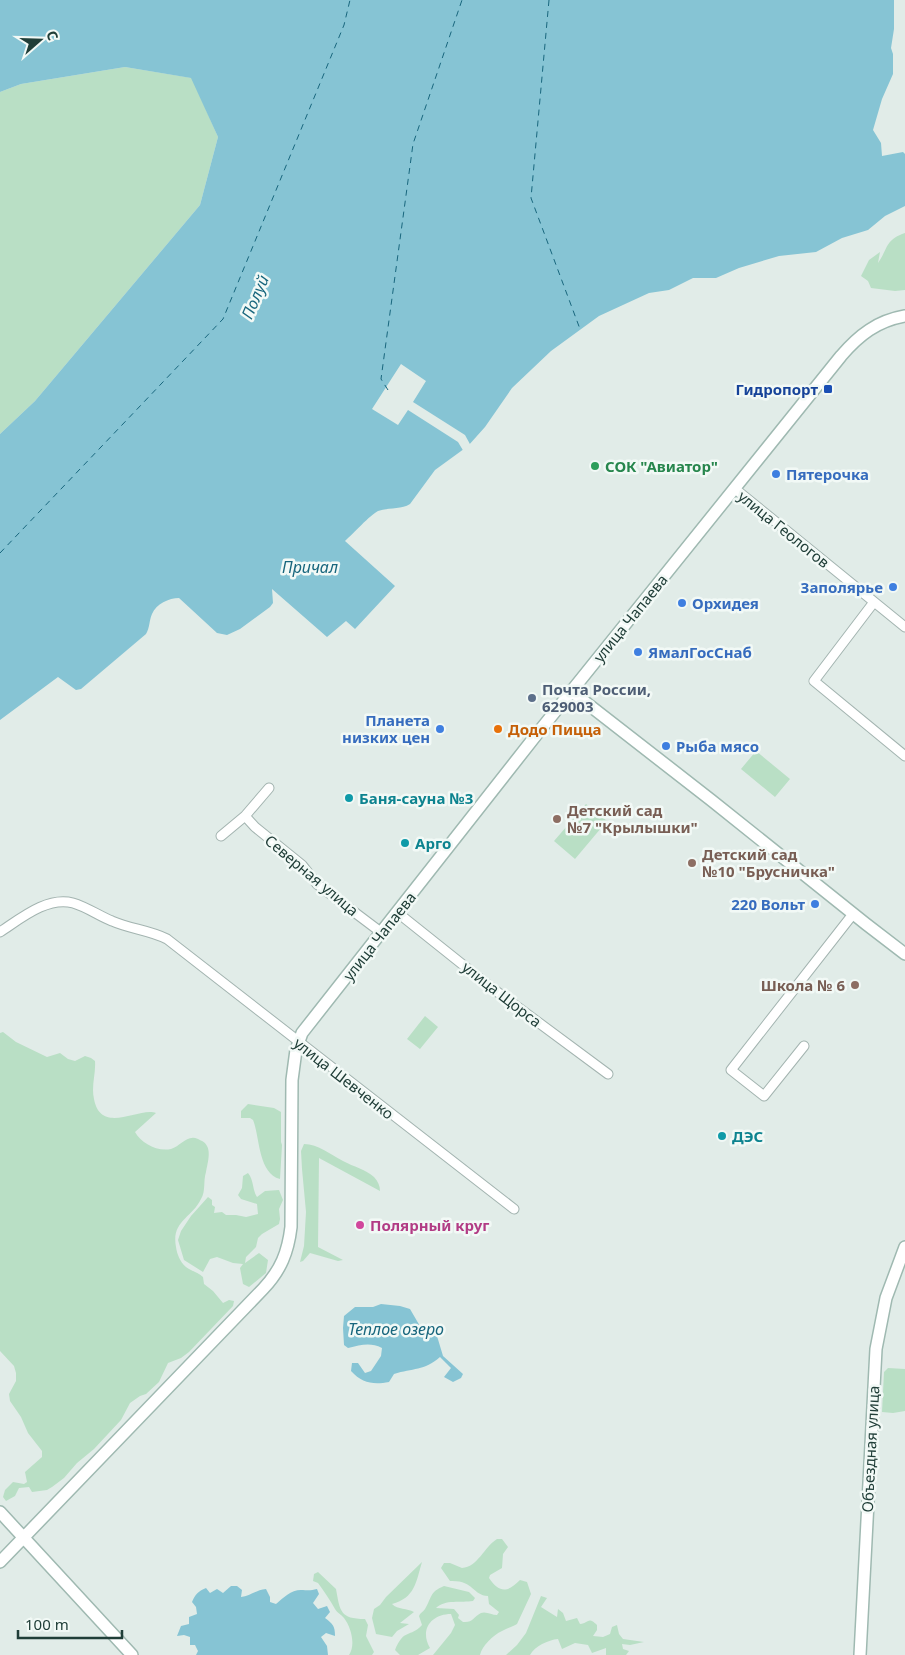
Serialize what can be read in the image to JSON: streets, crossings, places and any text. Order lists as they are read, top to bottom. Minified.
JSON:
{"streets":{"main road":["улица Чапаева","Объездная улица"],"street":["улица Геологов","Северная улица","улица Щорса","улица Шевченко"]},"crossings":[["улица Геологов","улица Чапаева"],["улица Чапаева","Северная улица"],["улица Чапаева","улица Щорса"],["улица Чапаева","улица Шевченко"]],"water":["Полуй","Причал","Теплое озеро"],"places":{"transit":["Гидропорт"],"other":["СОК \"Авиатор\"","Пятерочка","Заполярье","Орхидея","ЯмалГосСнаб","Почта России, 629003","Планета низких цен","Додо Пицца","Рыба мясо","Баня-сауна №3","Детский сад №7 \"Крылышки\"","Арго","Детский сад №10 \"Брусничка\"","220 Вольт","Школа № 6","ДЭС","Полярный круг"]},"scale_bar":"100 m","north":"right"}
